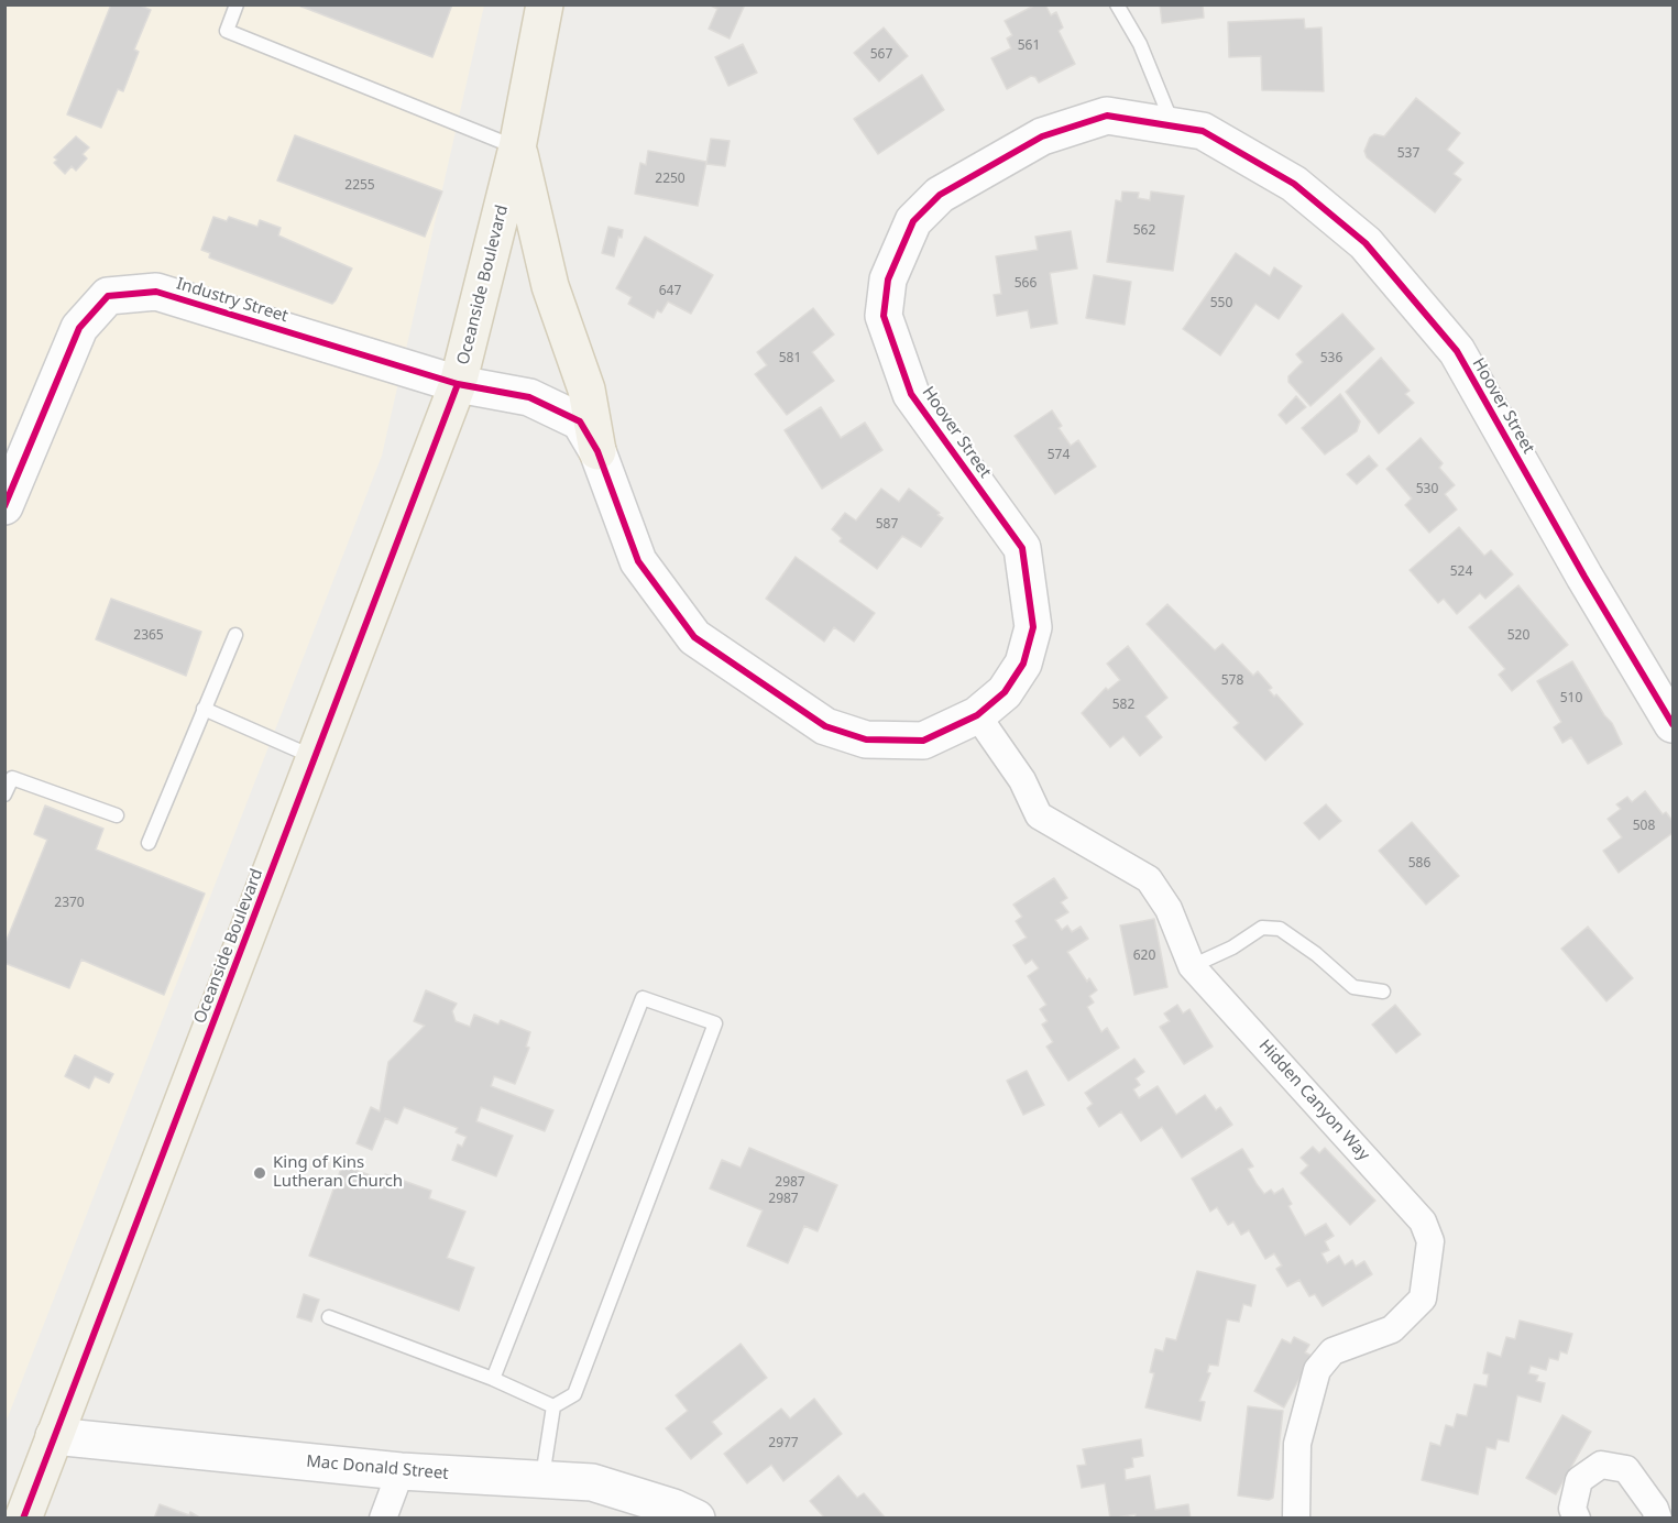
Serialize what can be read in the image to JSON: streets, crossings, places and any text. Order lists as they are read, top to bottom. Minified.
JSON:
{"streets":{"main road":["Oceanside Boulevard"],"street":["Industry Street","Hoover Street","Hidden Canyon Way","Mac Donald Street"]},"crossings":[["Oceanside Boulevard","Industry Street"],["Oceanside Boulevard","Hoover Street"],["Oceanside Boulevard","Mac Donald Street"],["Industry Street","Hoover Street"],["Hoover Street","Hidden Canyon Way"]],"places":["King of Kins Lutheran Church"],"house_numbers":["561","567","537","2250","2255","562","566","647","550","581","536","574","530","587","524","2365","520","578","510","582","508","586","2370","620","2987","2987","2977"]}
